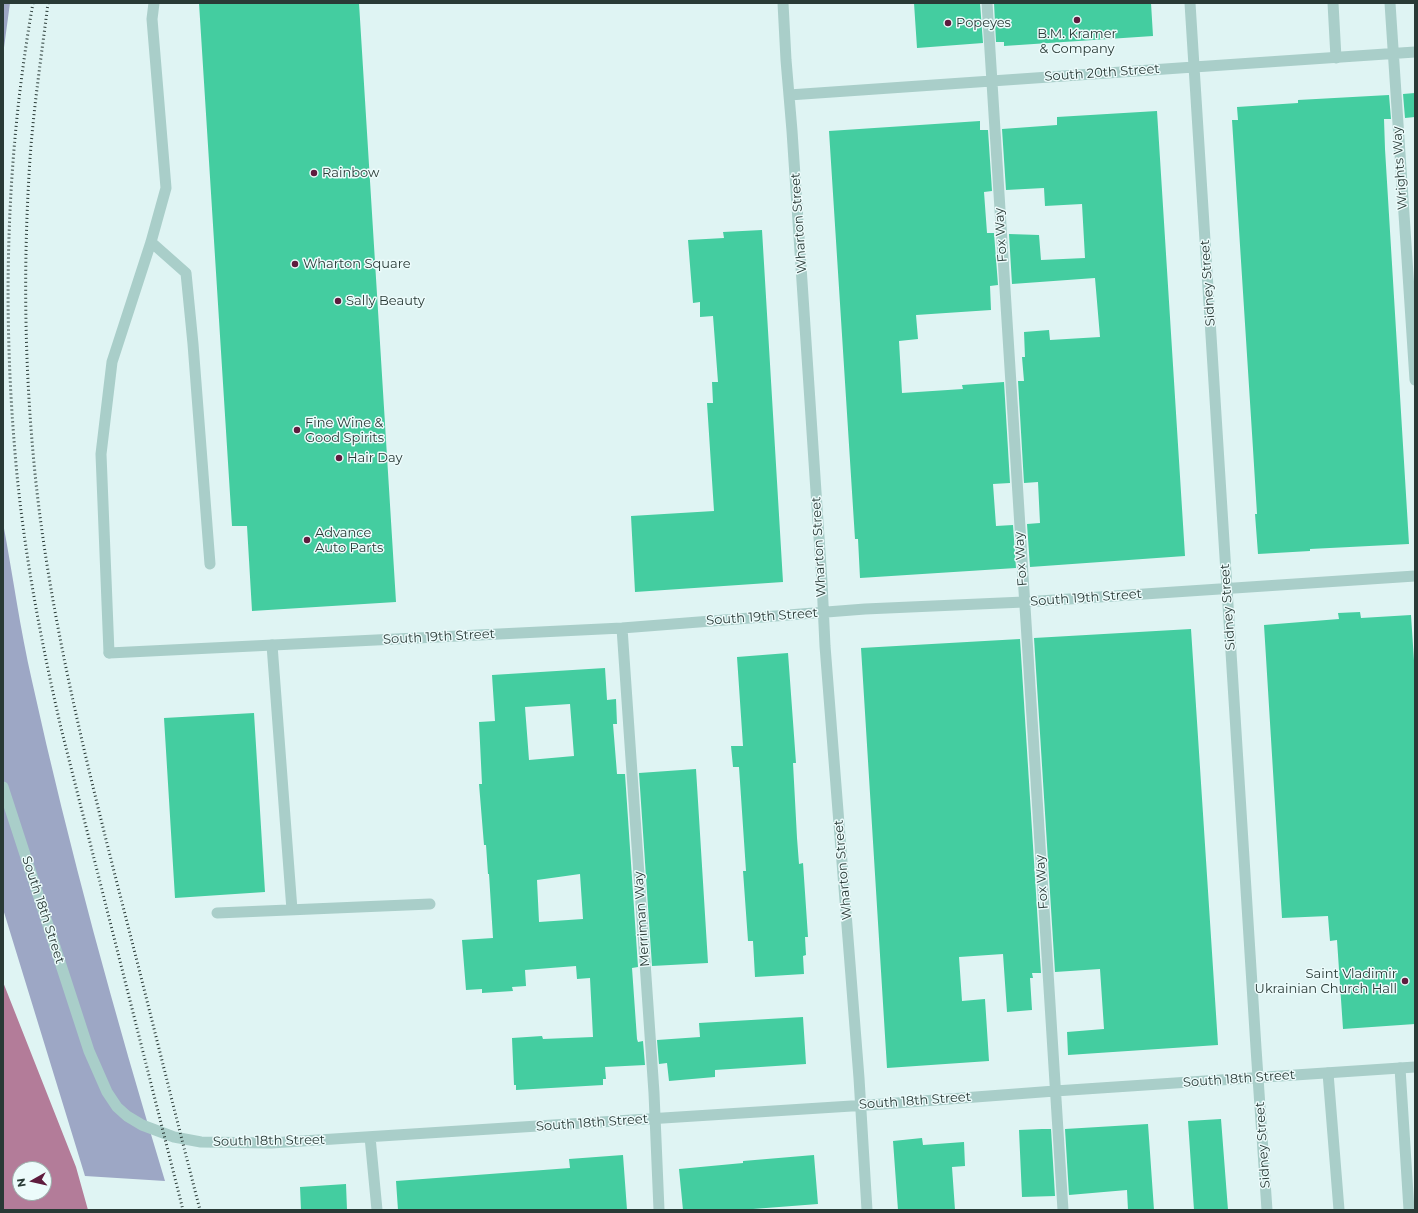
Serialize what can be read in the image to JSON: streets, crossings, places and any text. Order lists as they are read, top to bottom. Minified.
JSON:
{"streets":{"street":["South 20th Street","Wrights Way","Wharton Street","Fox Way","Sidney Street","South 19th Street","South 18th Street","Merriman Way"]},"crossings":[["South 20th Street","Wrights Way"],["South 20th Street","Wharton Street"],["South 20th Street","Fox Way"],["South 20th Street","Sidney Street"],["Wharton Street","South 19th Street"],["Wharton Street","South 18th Street"],["Fox Way","South 19th Street"],["Fox Way","South 18th Street"],["Sidney Street","South 19th Street"],["Sidney Street","South 18th Street"],["South 19th Street","Merriman Way"],["South 18th Street","Merriman Way"]],"places":["B.M. Kramer & Company","Popeyes","Rainbow","Wharton Square","Sally Beauty","Fine Wine & Good Spirits","Hair Day","Advance Auto Parts","Saint Vladimir Ukrainian Church Hall"],"north":"left"}
